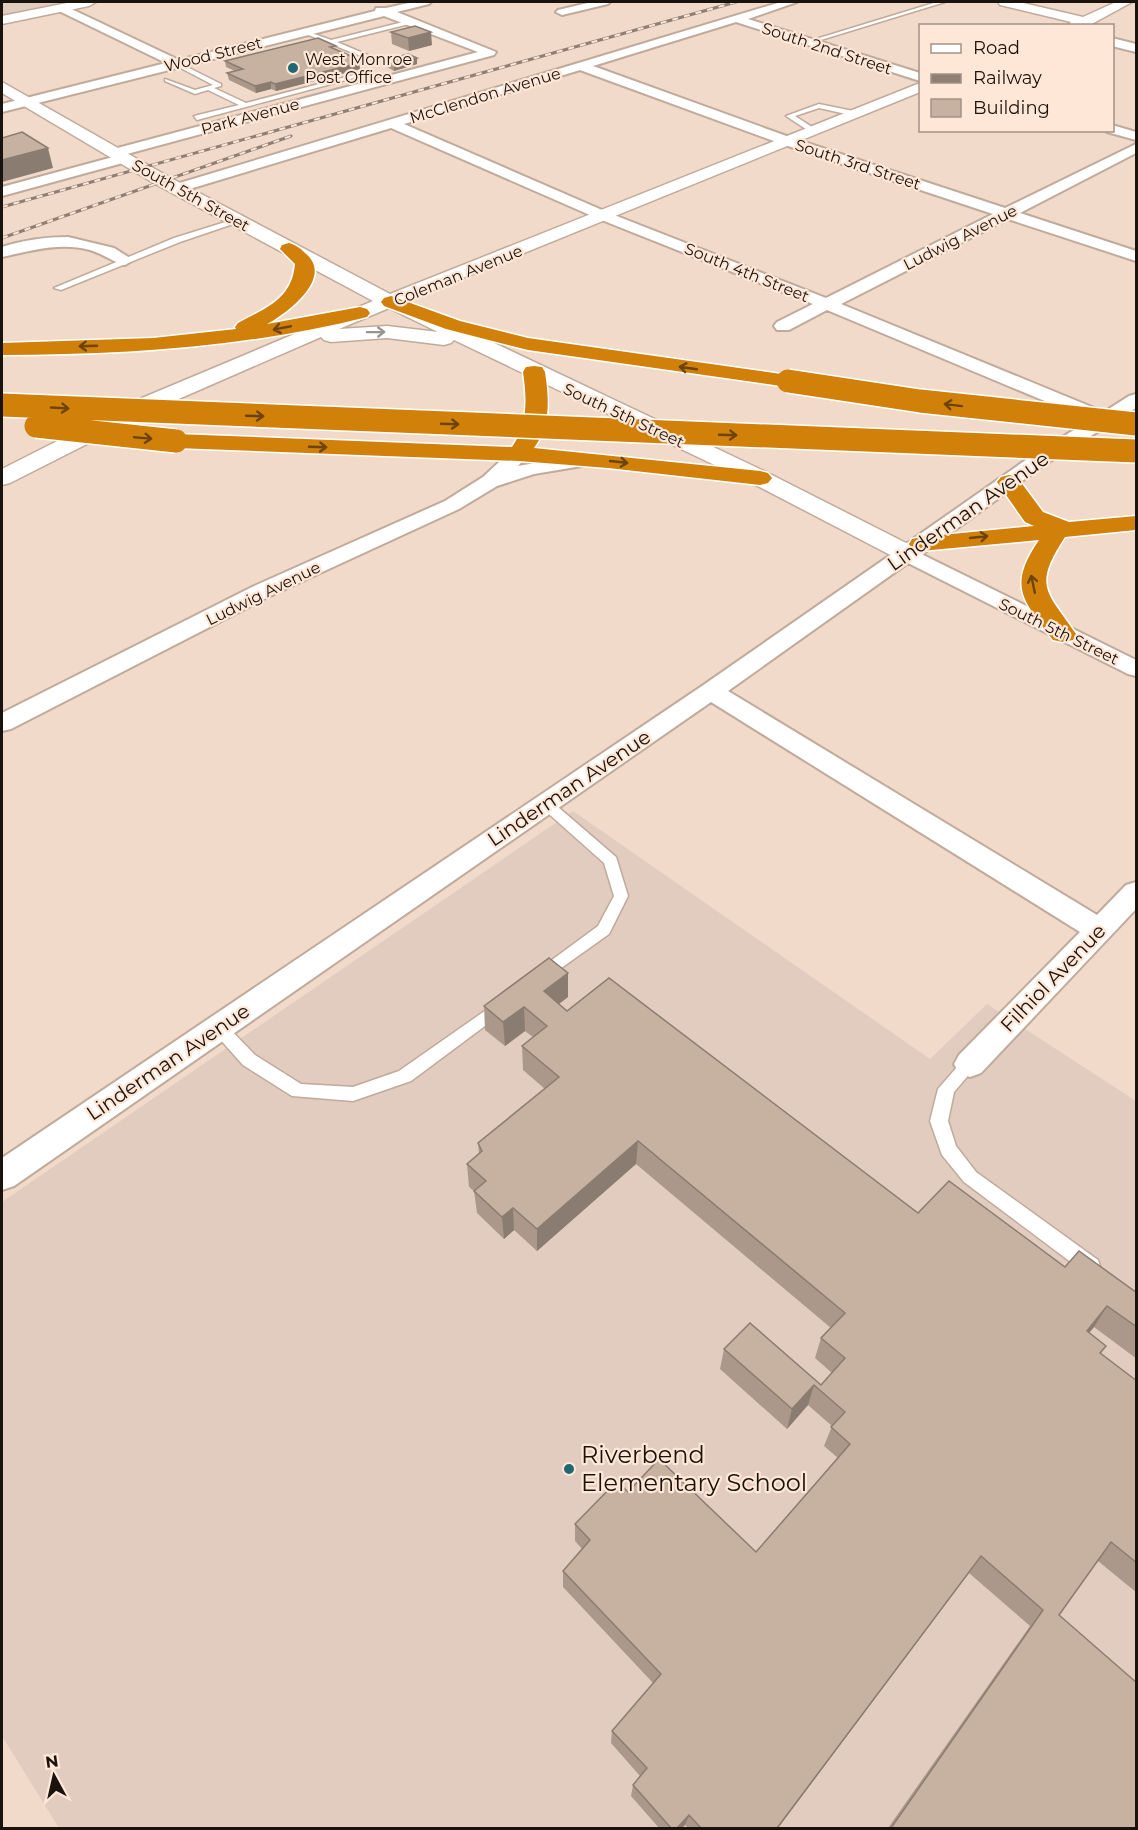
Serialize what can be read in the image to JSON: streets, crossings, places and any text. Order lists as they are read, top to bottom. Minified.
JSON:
{"streets":{"street":["South 2nd Street","Wood Street","McClendon Avenue","Park Avenue","South 3rd Street","South 5th Street","Ludwig Avenue","South 4th Street","Coleman Avenue","Linderman Avenue","Filhiol Avenue"]},"crossings":[["South 2nd Street","McClendon Avenue"],["Wood Street","South 5th Street"],["McClendon Avenue","South 3rd Street"],["McClendon Avenue","South 5th Street"],["McClendon Avenue","South 4th Street"],["Park Avenue","South 5th Street"],["South 3rd Street","Ludwig Avenue"],["South 3rd Street","Coleman Avenue"],["South 5th Street","Coleman Avenue"],["South 5th Street","Linderman Avenue"],["Ludwig Avenue","South 4th Street"],["South 4th Street","Coleman Avenue"],["South 4th Street","Linderman Avenue"]],"places":["West Monroe Post Office","Riverbend Elementary School"],"legend":["Road","Railway","Building"],"north":"top"}
